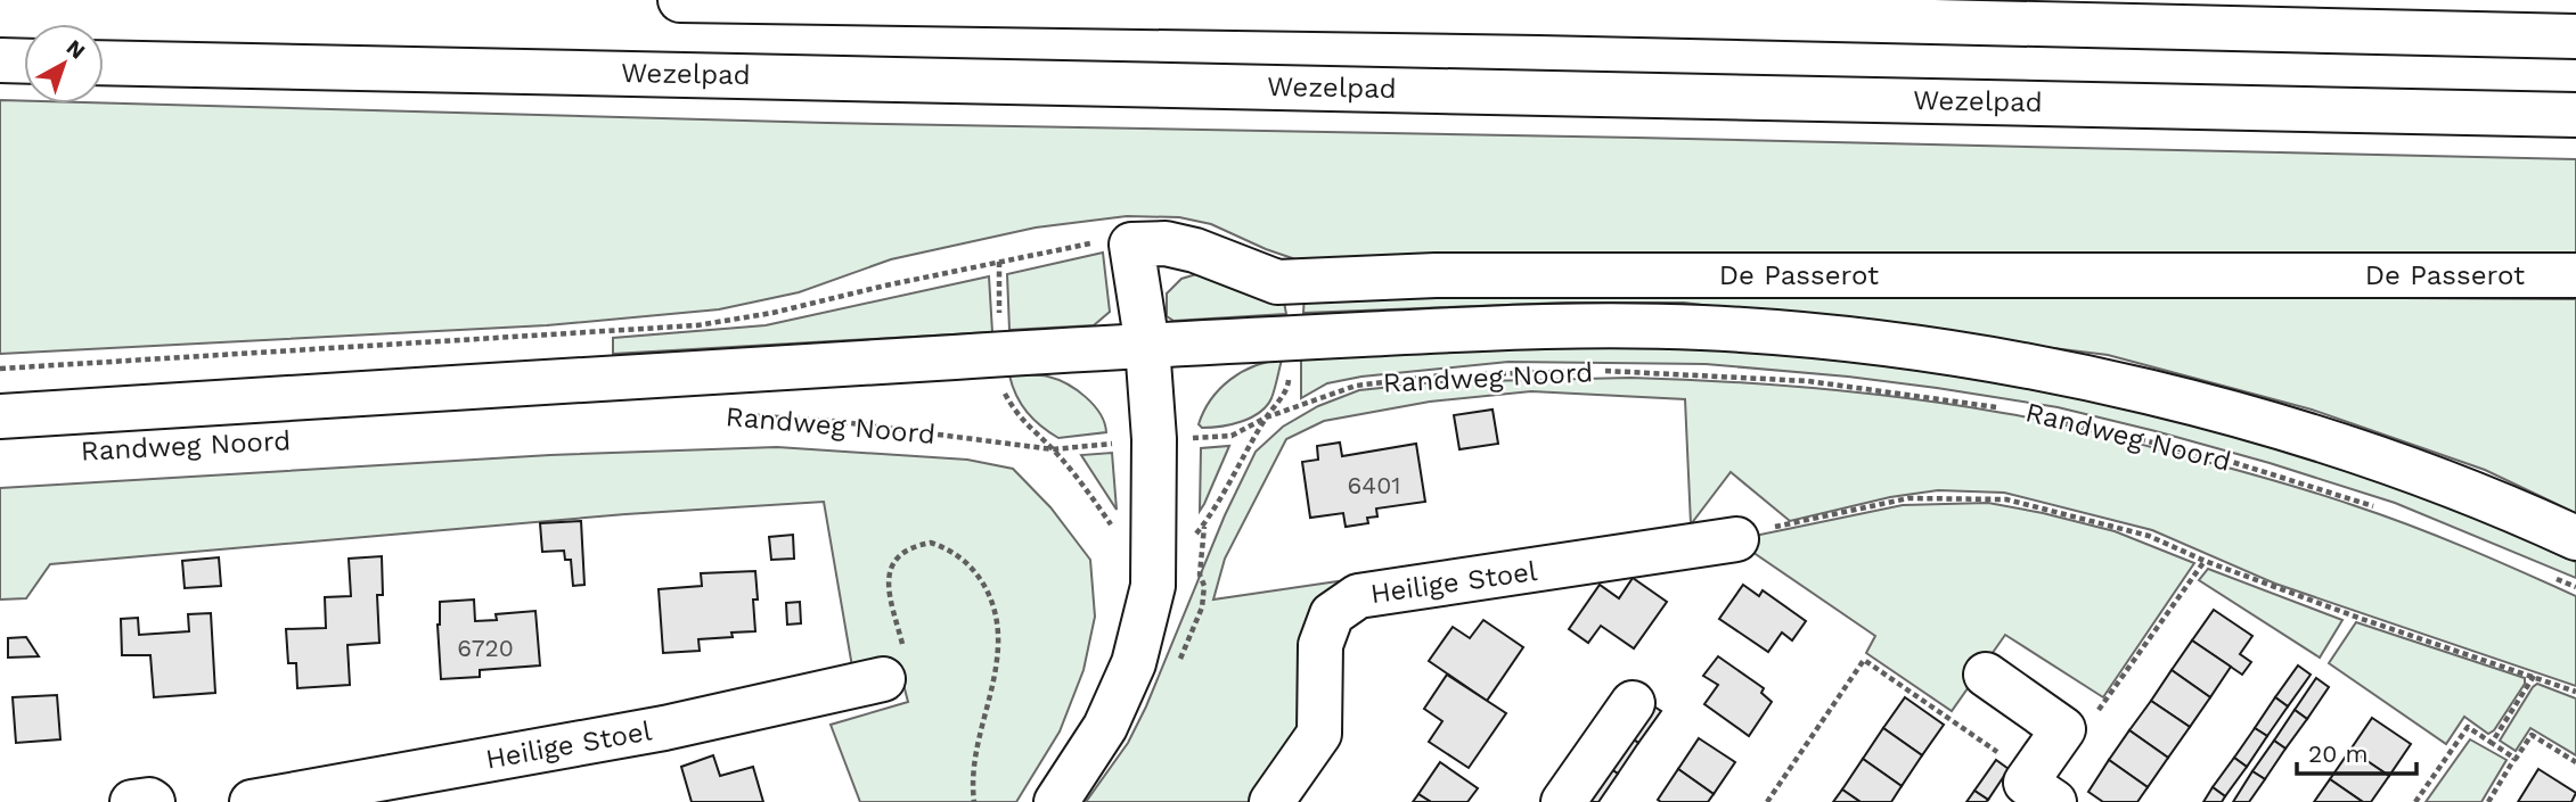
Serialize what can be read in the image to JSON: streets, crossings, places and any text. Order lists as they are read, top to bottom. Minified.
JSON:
{"streets":{"main road":["Wezelpad","De Passerot","Randweg Noord","Heilige Stoel"]},"house_numbers":["6401","6720"],"scale_bar":"20 m","north":"top right"}
